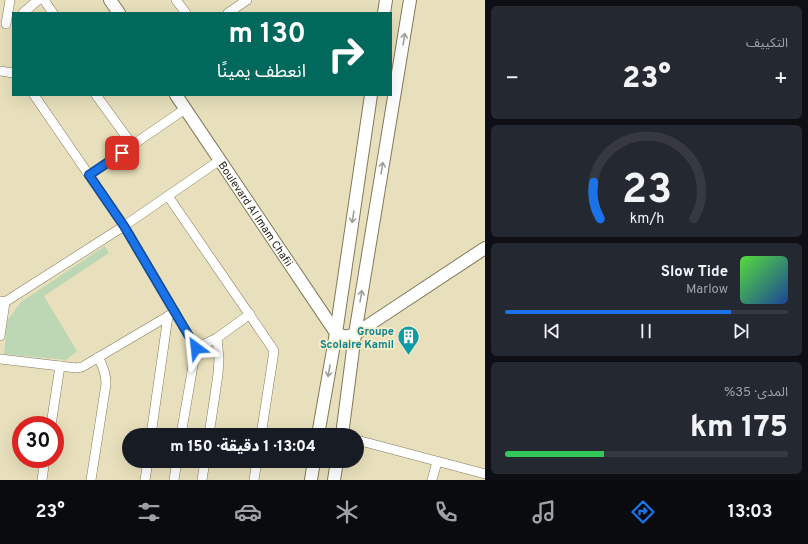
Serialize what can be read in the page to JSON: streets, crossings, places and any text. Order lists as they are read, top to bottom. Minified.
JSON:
{"streets":{"street":["Boulevard Al Imam Chafii"]},"places":{"building":["Groupe Scolaire Kamil"]},"page":{"tile":["التكييف",["المدى · 35%","175 km"]],"turn":["130 m","انعطف يمينًا"],"heat":["−","23°","+"],"song":["Slow Tide","Marlow"],"limit":"30","trip":"13:04 · 1 دقيقة · 150 m","tabs":["13:03","23°"],"gauge":["23","km/h"]}}
